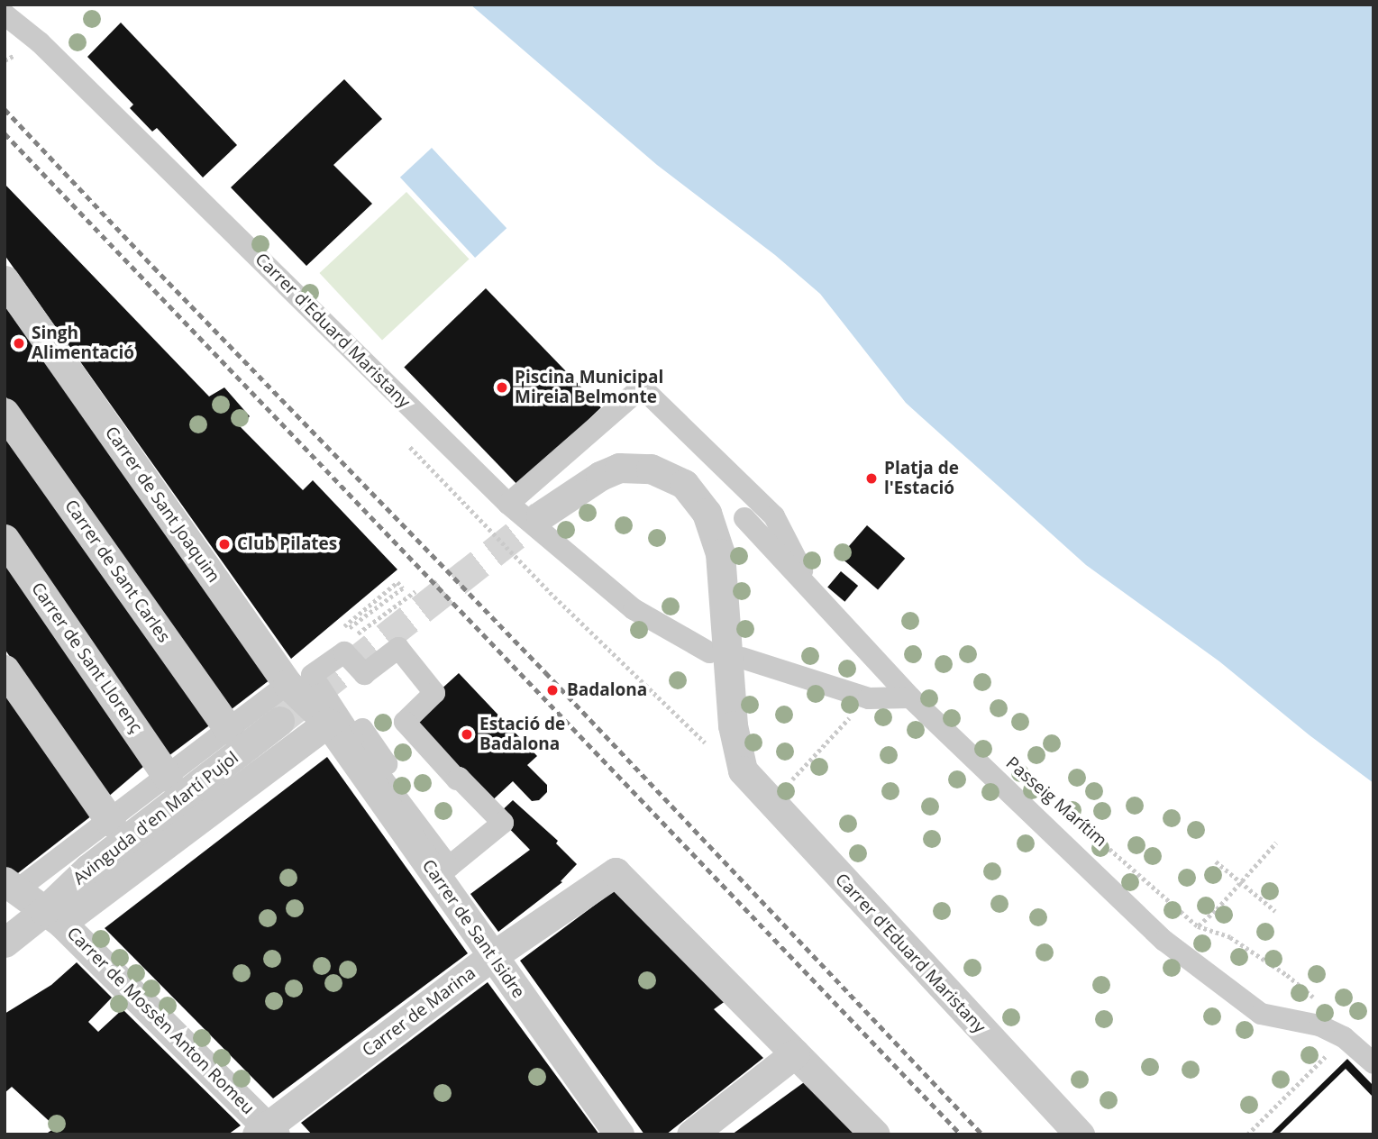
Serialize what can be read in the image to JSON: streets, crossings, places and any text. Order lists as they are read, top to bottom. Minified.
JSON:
{"streets":{"street":["Carrer d'Eduard Maristany","Carrer de Sant Joaquim","Carrer de Sant Carles","Carrer de Sant Llorenç","Passeig Marítim","Avinguda d'en Martí Pujol","Carrer de Sant Isidre","Carrer de Marina","Carrer de Mossèn Anton Romeu"]},"crossings":[["Carrer d'Eduard Maristany","Passeig Marítim"],["Carrer de Sant Joaquim","Avinguda d'en Martí Pujol"],["Carrer de Sant Joaquim","Carrer de Sant Isidre"],["Carrer de Sant Carles","Avinguda d'en Martí Pujol"],["Carrer de Sant Llorenç","Avinguda d'en Martí Pujol"],["Avinguda d'en Martí Pujol","Carrer de Sant Isidre"],["Avinguda d'en Martí Pujol","Carrer de Mossèn Anton Romeu"],["Carrer de Sant Isidre","Carrer de Marina"],["Carrer de Marina","Carrer de Mossèn Anton Romeu"]],"places":["Singh Alimentació","Piscina Municipal Mireia Belmonte","Platja de l'Estació","Club Pilates","Badalona","Estació de Badalona"]}
